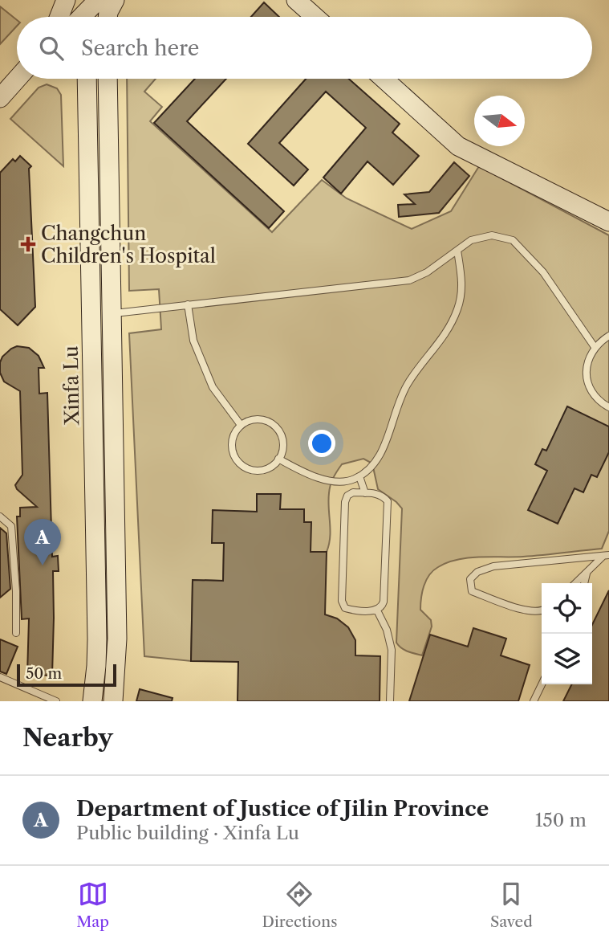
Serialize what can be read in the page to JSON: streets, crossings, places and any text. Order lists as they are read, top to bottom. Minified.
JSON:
{"streets":{"main road":["Xinfa Lu"]},"places":{"health":["Changchun Children's Hospital"]},"scale_bar":"50 m","north":"right","page":{"search":"Search here","pins":"A","scale":"50 m","heading":"Nearby","list":[{"mark":"A","name":"Department of Justice of Jilin Province","note":"Public building · Xinfa Lu","value":"150 m"}],"nav":["Map","Directions","Saved"]}}
